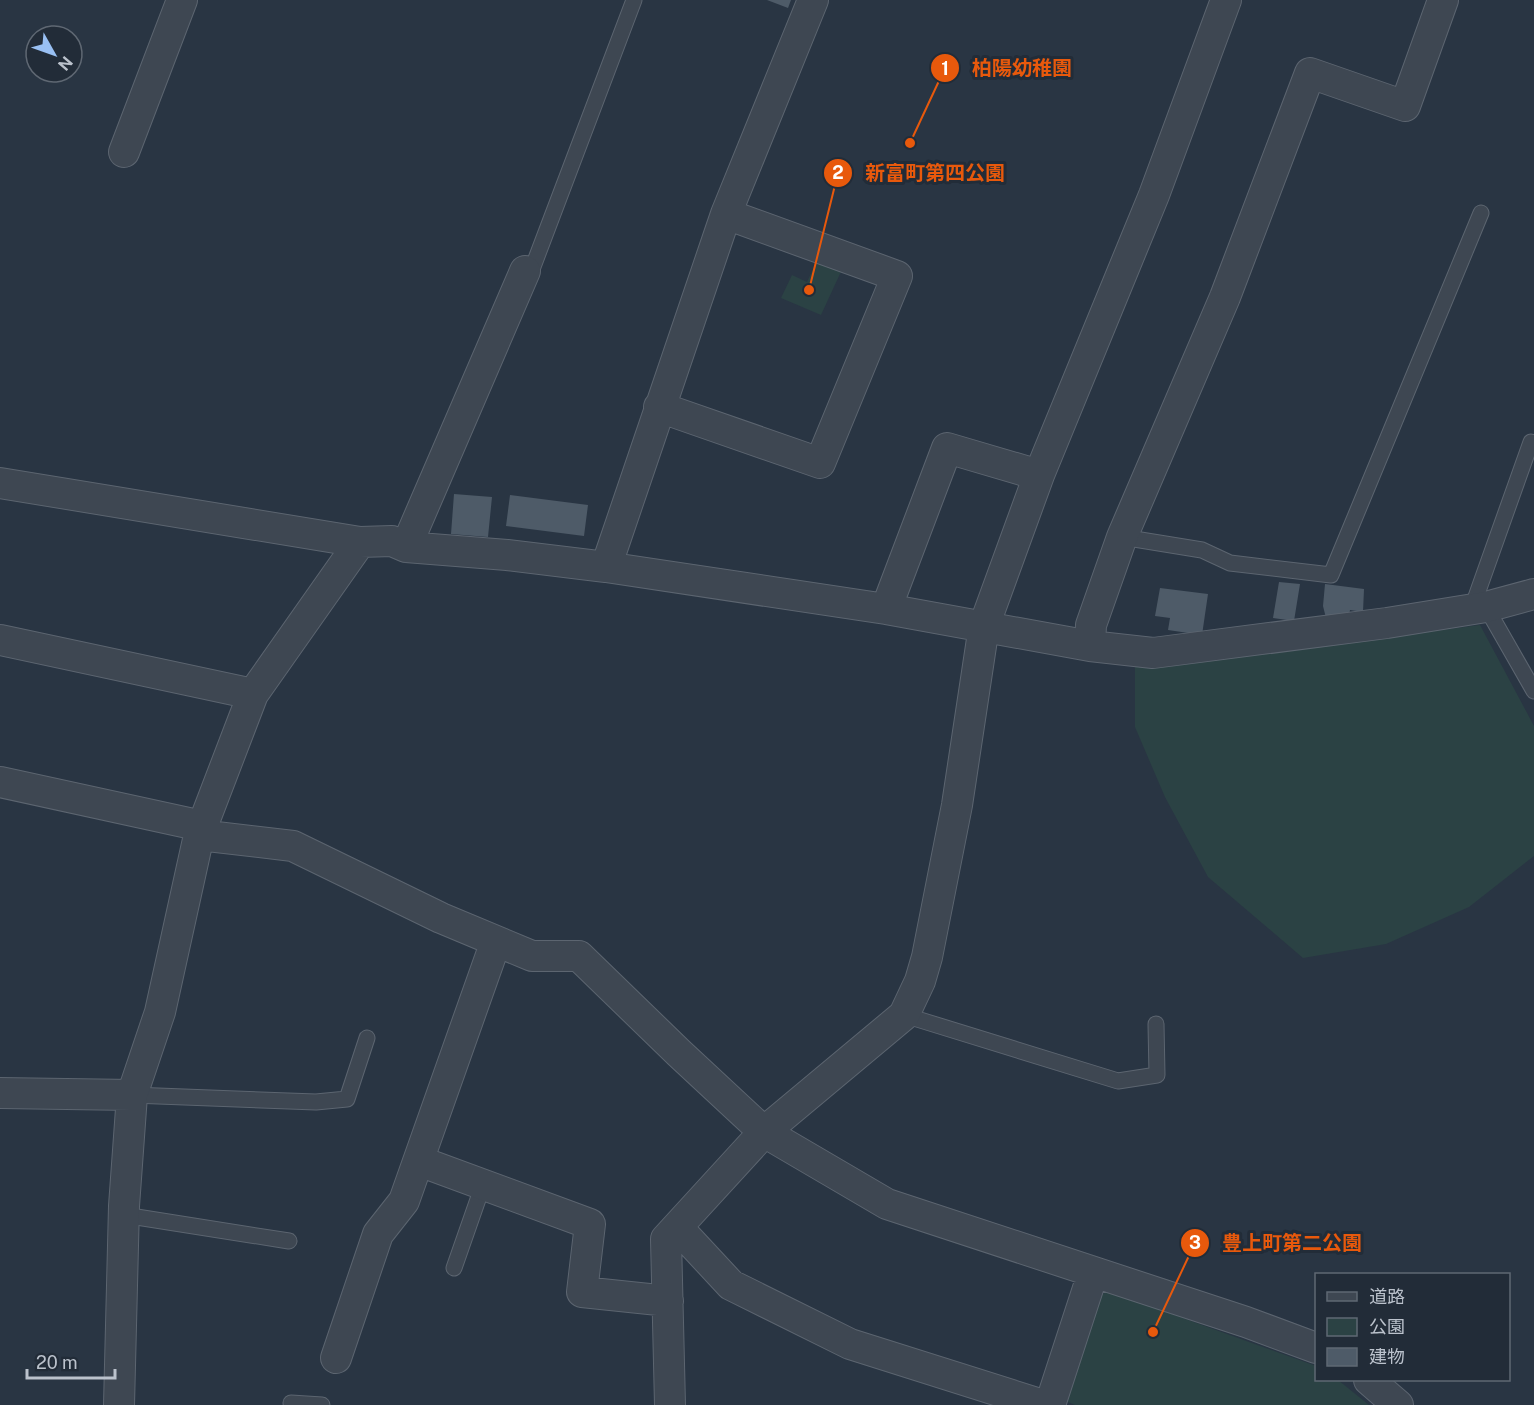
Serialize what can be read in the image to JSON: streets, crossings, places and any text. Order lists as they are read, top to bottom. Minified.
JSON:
{"places":["柏陽幼稚園","新富町第四公園","豊上町第二公園"],"legend":["道路","公園","建物"],"scale_bar":"20 m","north":"bottom right"}
